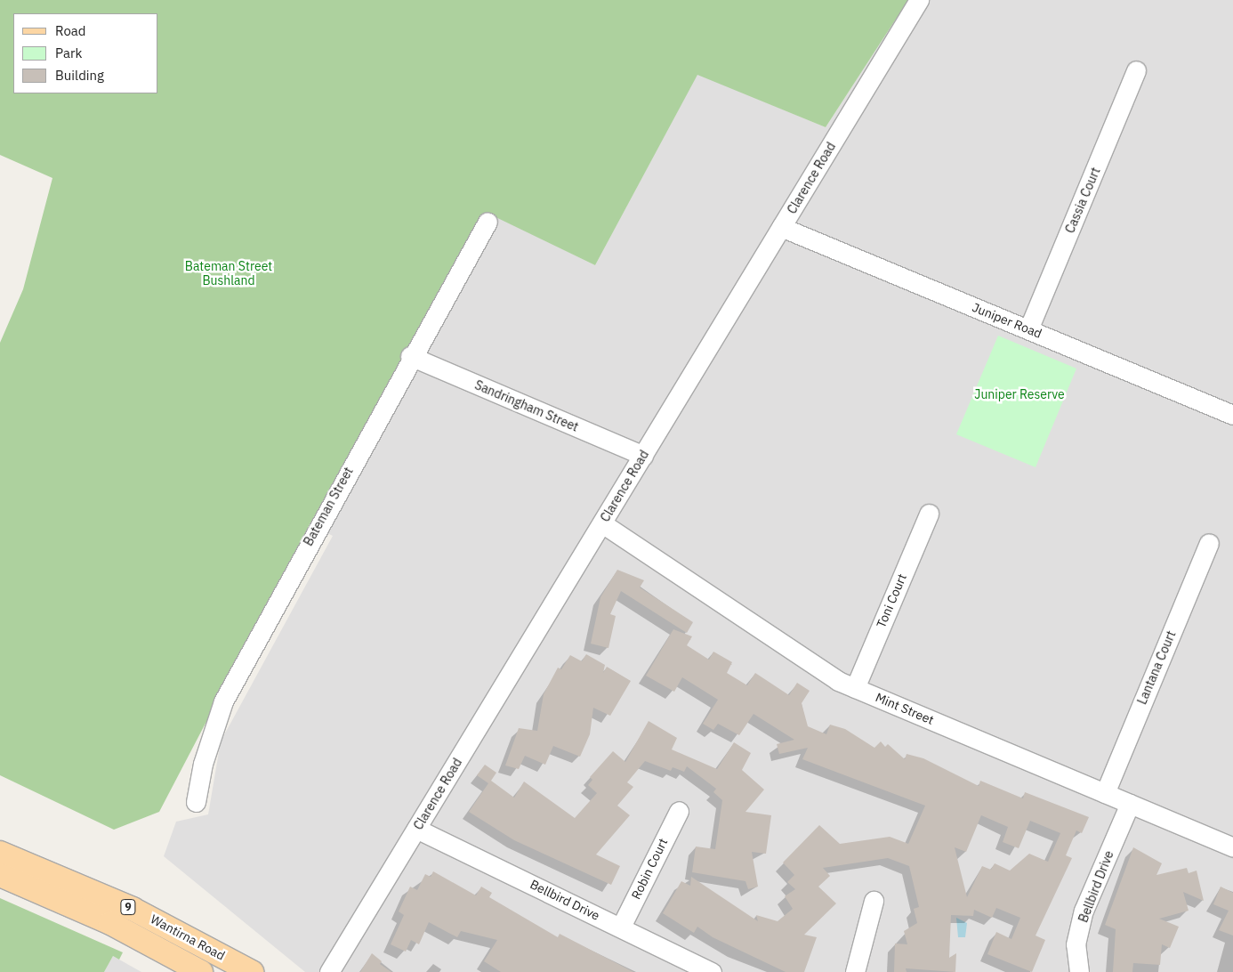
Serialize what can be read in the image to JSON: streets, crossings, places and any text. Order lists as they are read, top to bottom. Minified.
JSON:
{"streets":{"main road":["9","Wantirna Road"],"street":["Clarence Road","Cassia Court","Juniper Road","Sandringham Street","Bateman Street","Toni Court","Lantana Court","Mint Street","Robin Court","Bellbird Drive"]},"crossings":[["Clarence Road","Juniper Road"],["Clarence Road","Sandringham Street"],["Clarence Road","Mint Street"],["Clarence Road","Bellbird Drive"],["Cassia Court","Juniper Road"],["Sandringham Street","Bateman Street"],["Toni Court","Mint Street"],["Lantana Court","Mint Street"],["Mint Street","Bellbird Drive"],["Robin Court","Bellbird Drive"]],"parks":["Bateman Street Bushland","Juniper Reserve"],"legend":["Road","Park","Building"]}
